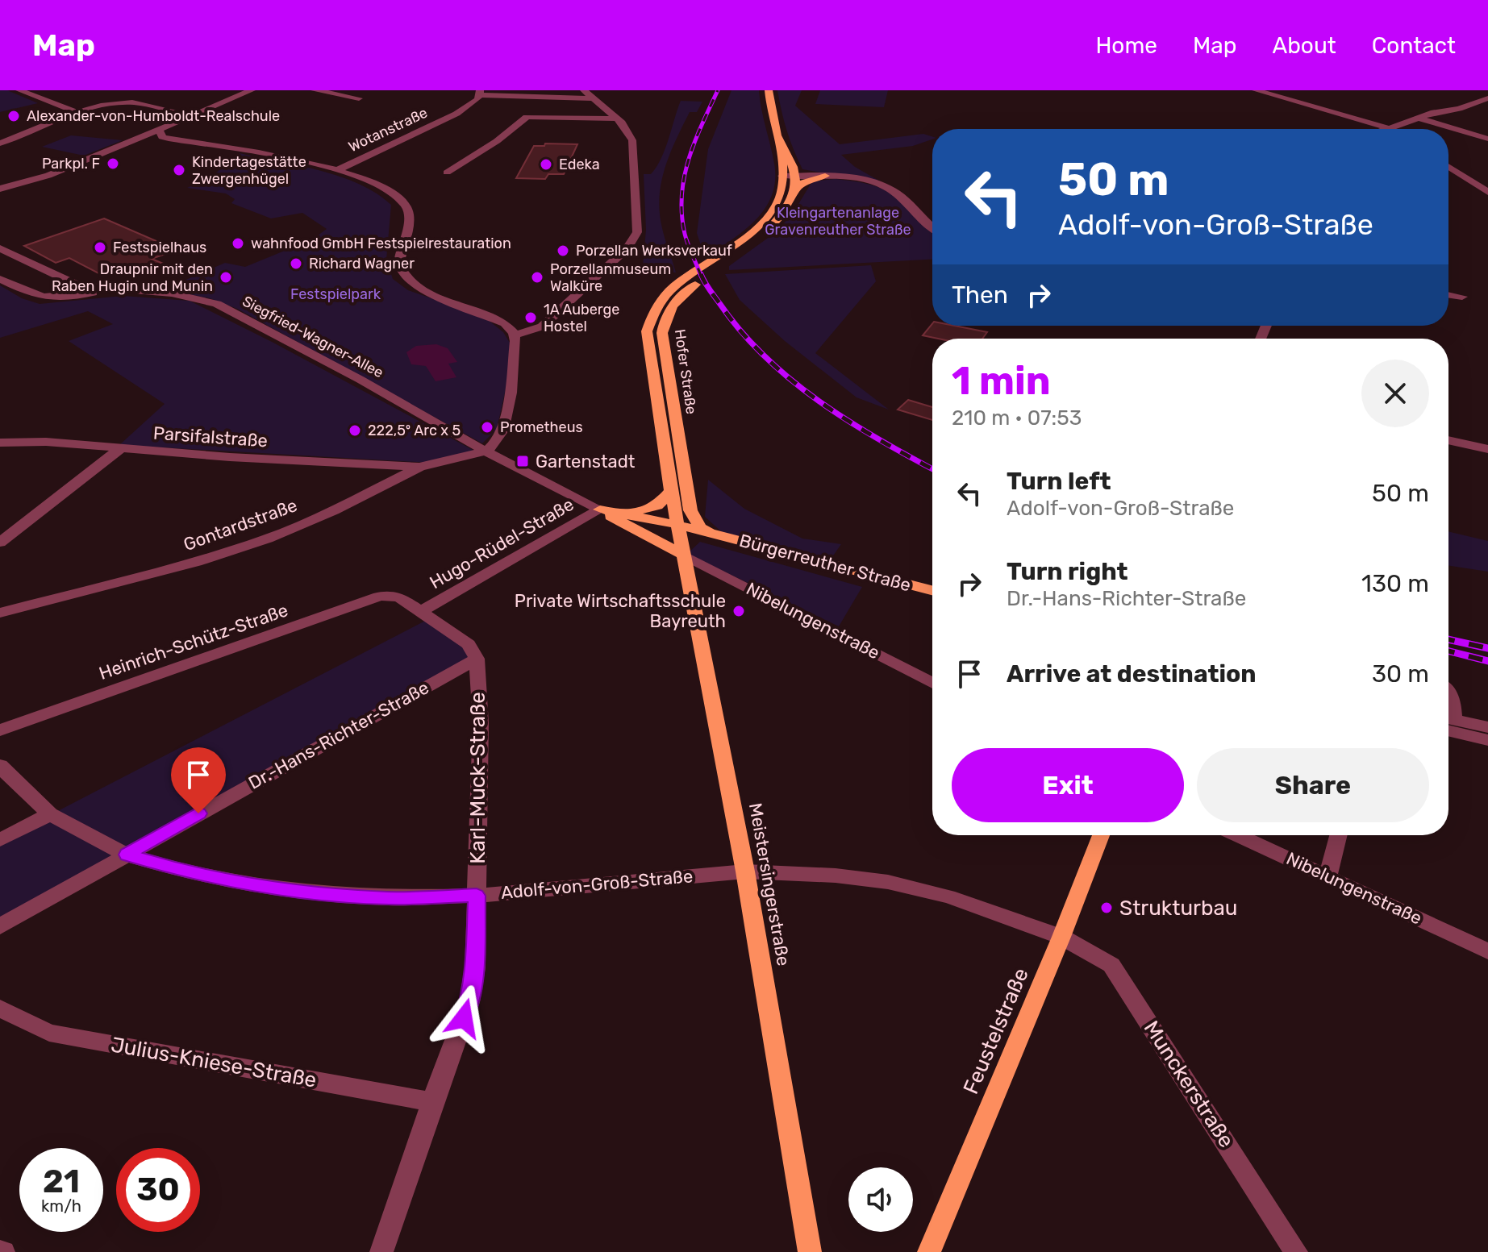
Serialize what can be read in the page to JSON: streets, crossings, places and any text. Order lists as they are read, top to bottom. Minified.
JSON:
{"streets":{"main road":["Hofer Straße","Bürgerreuther Straße","Meistersingerstraße","Feustelstraße"],"street":["Wotanstraße","Siegfried-Wagner-Allee","Parsifalstraße","Gontardstraße","Hugo-Rüdel-Straße","Nibelungenstraße","Heinrich-Schütz-Straße","Dr.-Hans-Richter-Straße","Karl-Muck-Straße","Adolf-von-Groß-Straße","Julius-Kniese-Straße","Munckerstraße"]},"crossings":[["Siegfried-Wagner-Allee","Gontardstraße"],["Hofer Straße","Bürgerreuther Straße"],["Hofer Straße","Meistersingerstraße"],["Parsifalstraße","Gontardstraße"],["Hugo-Rüdel-Straße","Heinrich-Schütz-Straße"],["Bürgerreuther Straße","Meistersingerstraße"],["Nibelungenstraße","Meistersingerstraße"],["Dr.-Hans-Richter-Straße","Karl-Muck-Straße"],["Dr.-Hans-Richter-Straße","Adolf-von-Groß-Straße"],["Karl-Muck-Straße","Adolf-von-Groß-Straße"],["Karl-Muck-Straße","Julius-Kniese-Straße"],["Adolf-von-Groß-Straße","Meistersingerstraße"],["Adolf-von-Groß-Straße","Feustelstraße"],["Adolf-von-Groß-Straße","Munckerstraße"],["Feustelstraße","Munckerstraße"]],"parks":["Kleingartenanlage Gravenreuther Straße","Festspielpark"],"places":{"other":["Alexander-von-Humboldt-Realschule","Parkpl. F","Edeka","Kindertagestätte Zwergenhügel","wahnfood GmbH Festspielrestauration","Festspielhaus","Porzellan Werksverkauf","Richard Wagner","Draupnir mit den Raben Hugin und Munin","Porzellanmuseum Walküre","1A Auberge Hostel","Prometheus","222,5º Arc x 5","Private Wirtschaftsschule Bayreuth","Strukturbau"],"transit":["Gartenstadt"]},"page":{"header":"Map","nav":["Home","Map","About","Contact"],"turn":["50 m","Adolf-von-Groß-Straße"],"then":"Then","heading":["1 min","210 m · 07:53"],"list":[{"name":"Turn left","note":"Adolf-von-Groß-Straße","value":"50 m"},{"name":"Turn right","note":"Dr.-Hans-Richter-Straße","value":"130 m"},{"name":"Arrive at destination","value":"30 m"}],"buttons":["Exit","Share"],"speed":"21 km/h","limit":"30"}}
